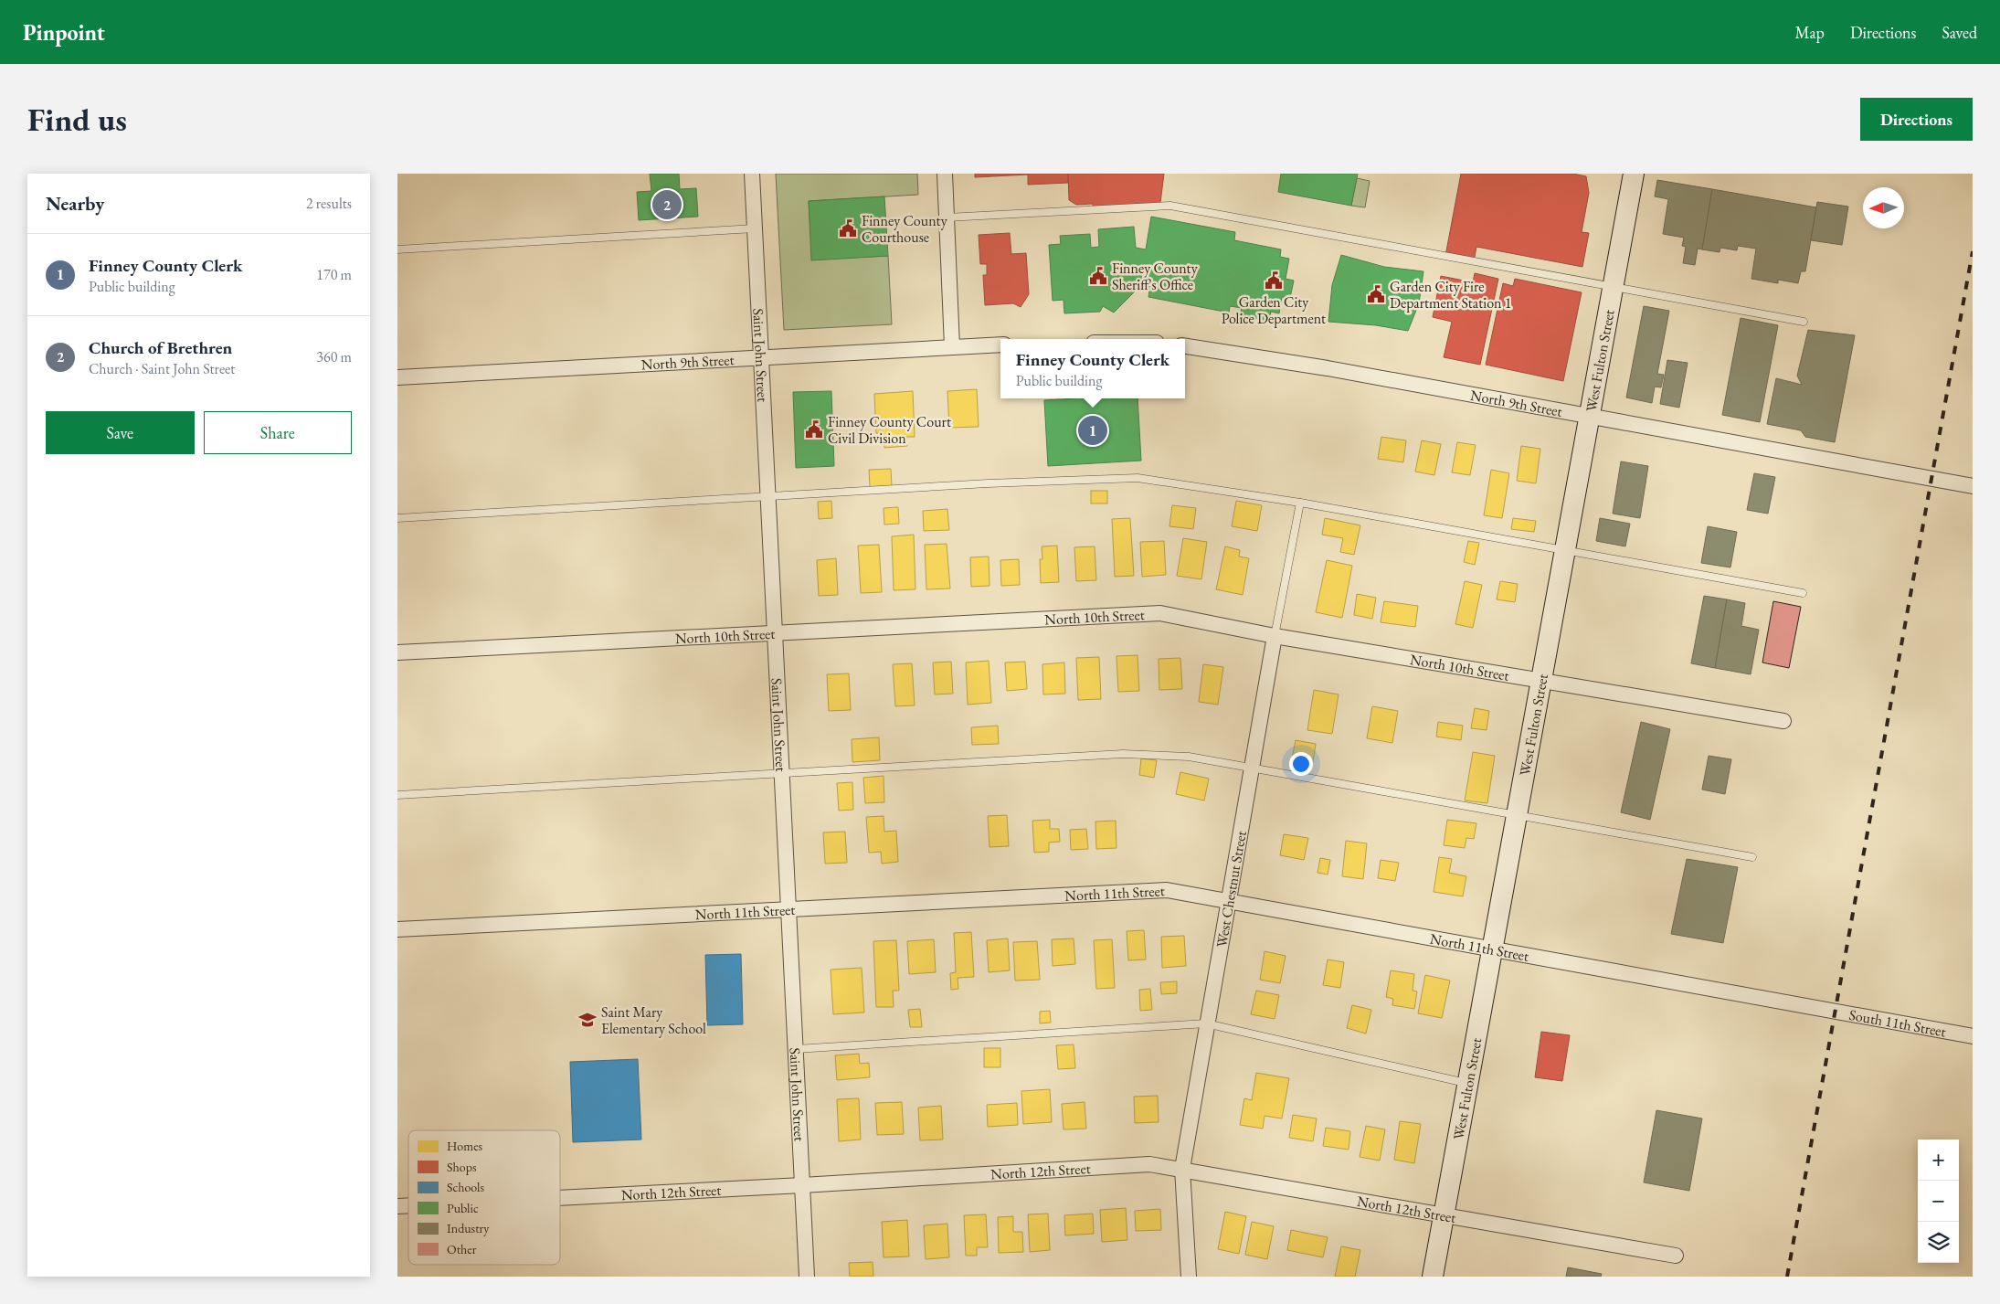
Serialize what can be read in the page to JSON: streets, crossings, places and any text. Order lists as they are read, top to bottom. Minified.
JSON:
{"streets":{"street":["Saint John Street","West Fulton Street","North 9th Street","North 10th Street","West Chestnut Street","North 11th Street","South 11th Street","North 12th Street"]},"crossings":[["Saint John Street","North 9th Street"],["Saint John Street","North 10th Street"],["Saint John Street","North 11th Street"],["Saint John Street","North 12th Street"],["West Fulton Street","North 9th Street"],["West Fulton Street","North 10th Street"],["West Fulton Street","North 11th Street"],["West Fulton Street","North 12th Street"],["North 10th Street","West Chestnut Street"],["West Chestnut Street","North 11th Street"],["West Chestnut Street","North 12th Street"],["North 11th Street","South 11th Street"]],"places":{"public building":["Finney County Courthouse","Finney County Sheriff's Office","Garden City Police Department","Garden City Fire Department Station 1","Finney County Court Civil Division"],"school or university":["Saint Mary Elementary School"]},"legend":["Homes","Shops","Schools","Public","Industry","Other"],"north":"left","page":{"header":"Pinpoint","nav":["Map","Directions","Saved"],"buttons":["Directions",["Save","Share"]],"title":"Find us","heading":["Nearby","2 results"],"pins":["2","1"],"list":[{"mark":"1","name":"Finney County Clerk","note":"Public building","value":"170 m"},{"mark":"2","name":"Church of Brethren","note":"Church · Saint John Street","value":"360 m"}],"popup":["Finney County Clerk","Public building"],"map_buttons":["+","−"]}}
